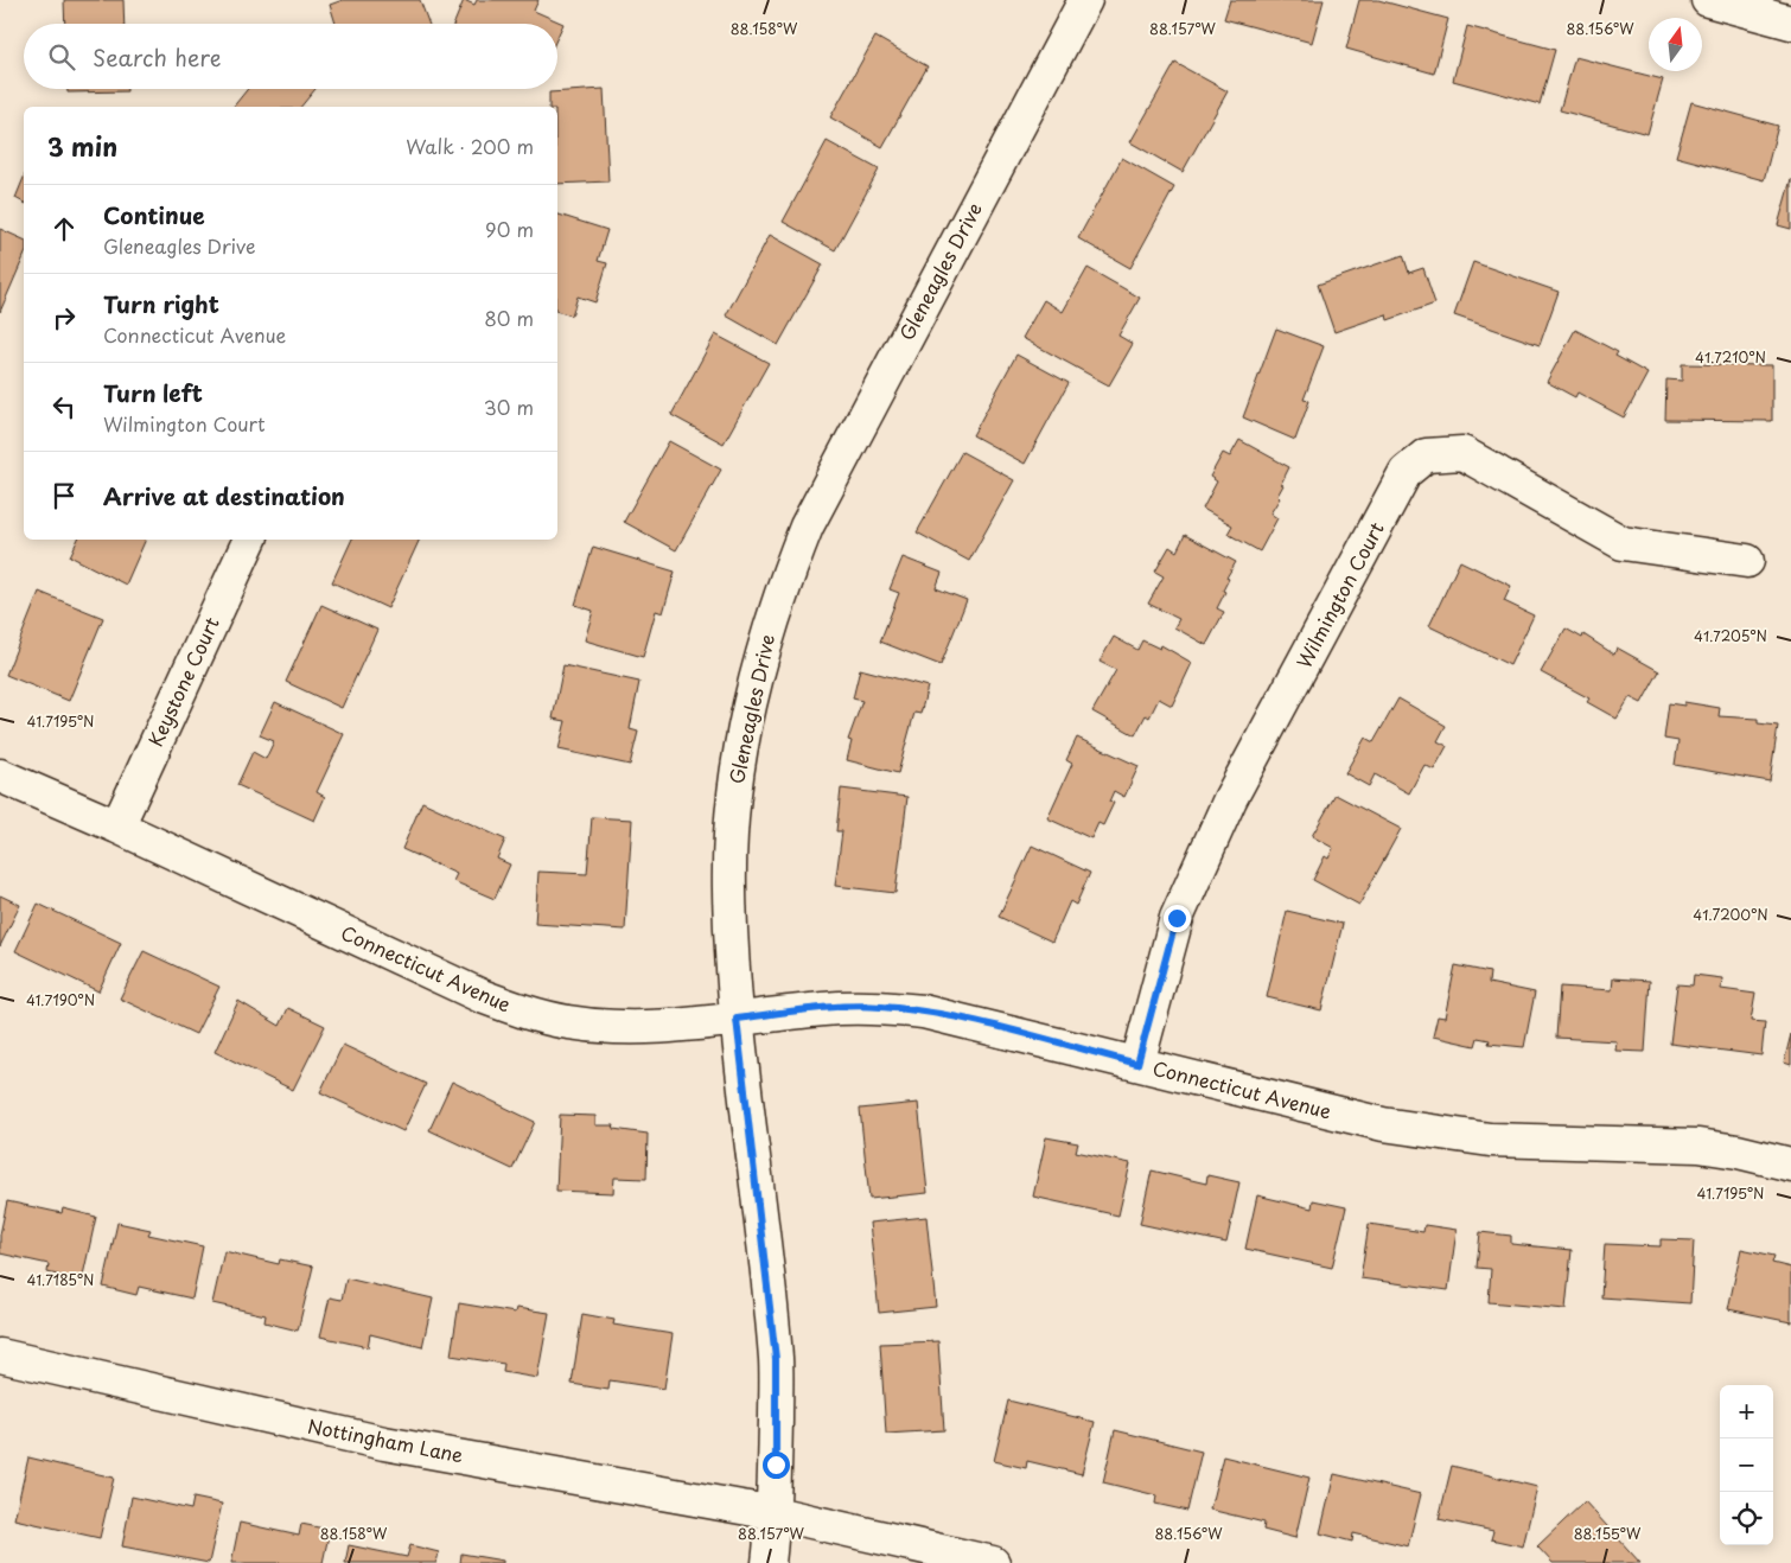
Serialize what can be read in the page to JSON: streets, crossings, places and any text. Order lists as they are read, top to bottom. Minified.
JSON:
{"streets":{"street":["Gleneagles Drive","Wilmington Court","Keystone Court","Connecticut Avenue","Nottingham Lane"]},"crossings":[["Gleneagles Drive","Connecticut Avenue"],["Gleneagles Drive","Nottingham Lane"],["Wilmington Court","Connecticut Avenue"],["Keystone Court","Connecticut Avenue"]],"north":"top","page":{"search":"Search here","heading":["3 min","Walk · 200 m"],"list":[["Continue","Gleneagles Drive","90 m"],["Turn right","Connecticut Avenue","80 m"],["Turn left","Wilmington Court","30 m"],"Arrive at destination"],"map_buttons":["+","−"]},"coordinates":["88.158°W","88.157°W","88.156°W","41.7210°N","41.7205°N","41.7195°N","41.7200°N","41.7190°N","41.7185°N","88.155°W"]}
